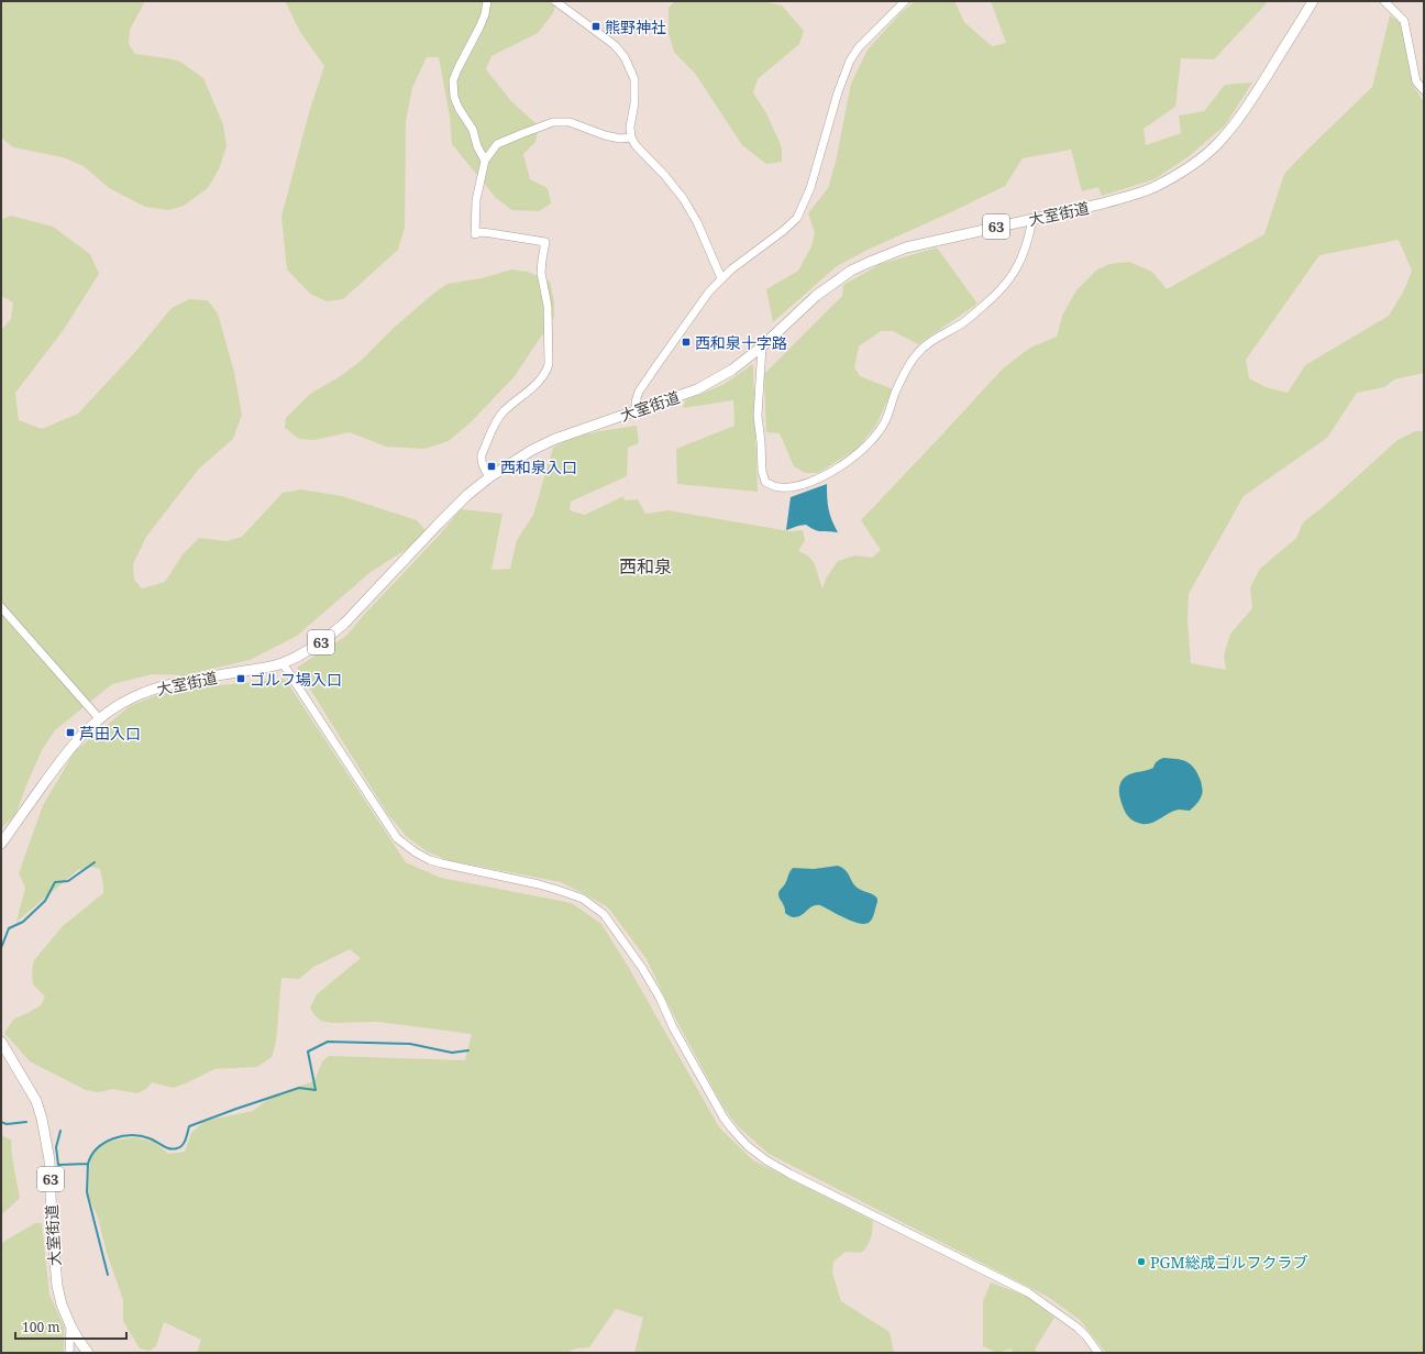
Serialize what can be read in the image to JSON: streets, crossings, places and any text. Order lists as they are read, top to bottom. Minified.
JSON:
{"streets":{"main road":["大室街道","63"]},"districts":["西和泉"],"places":{"transit":["熊野神社","西和泉十字路","西和泉入口","ゴルフ場入口","芦田入口"],"other":["PGM総成ゴルフクラブ"]},"scale_bar":"100 m"}
